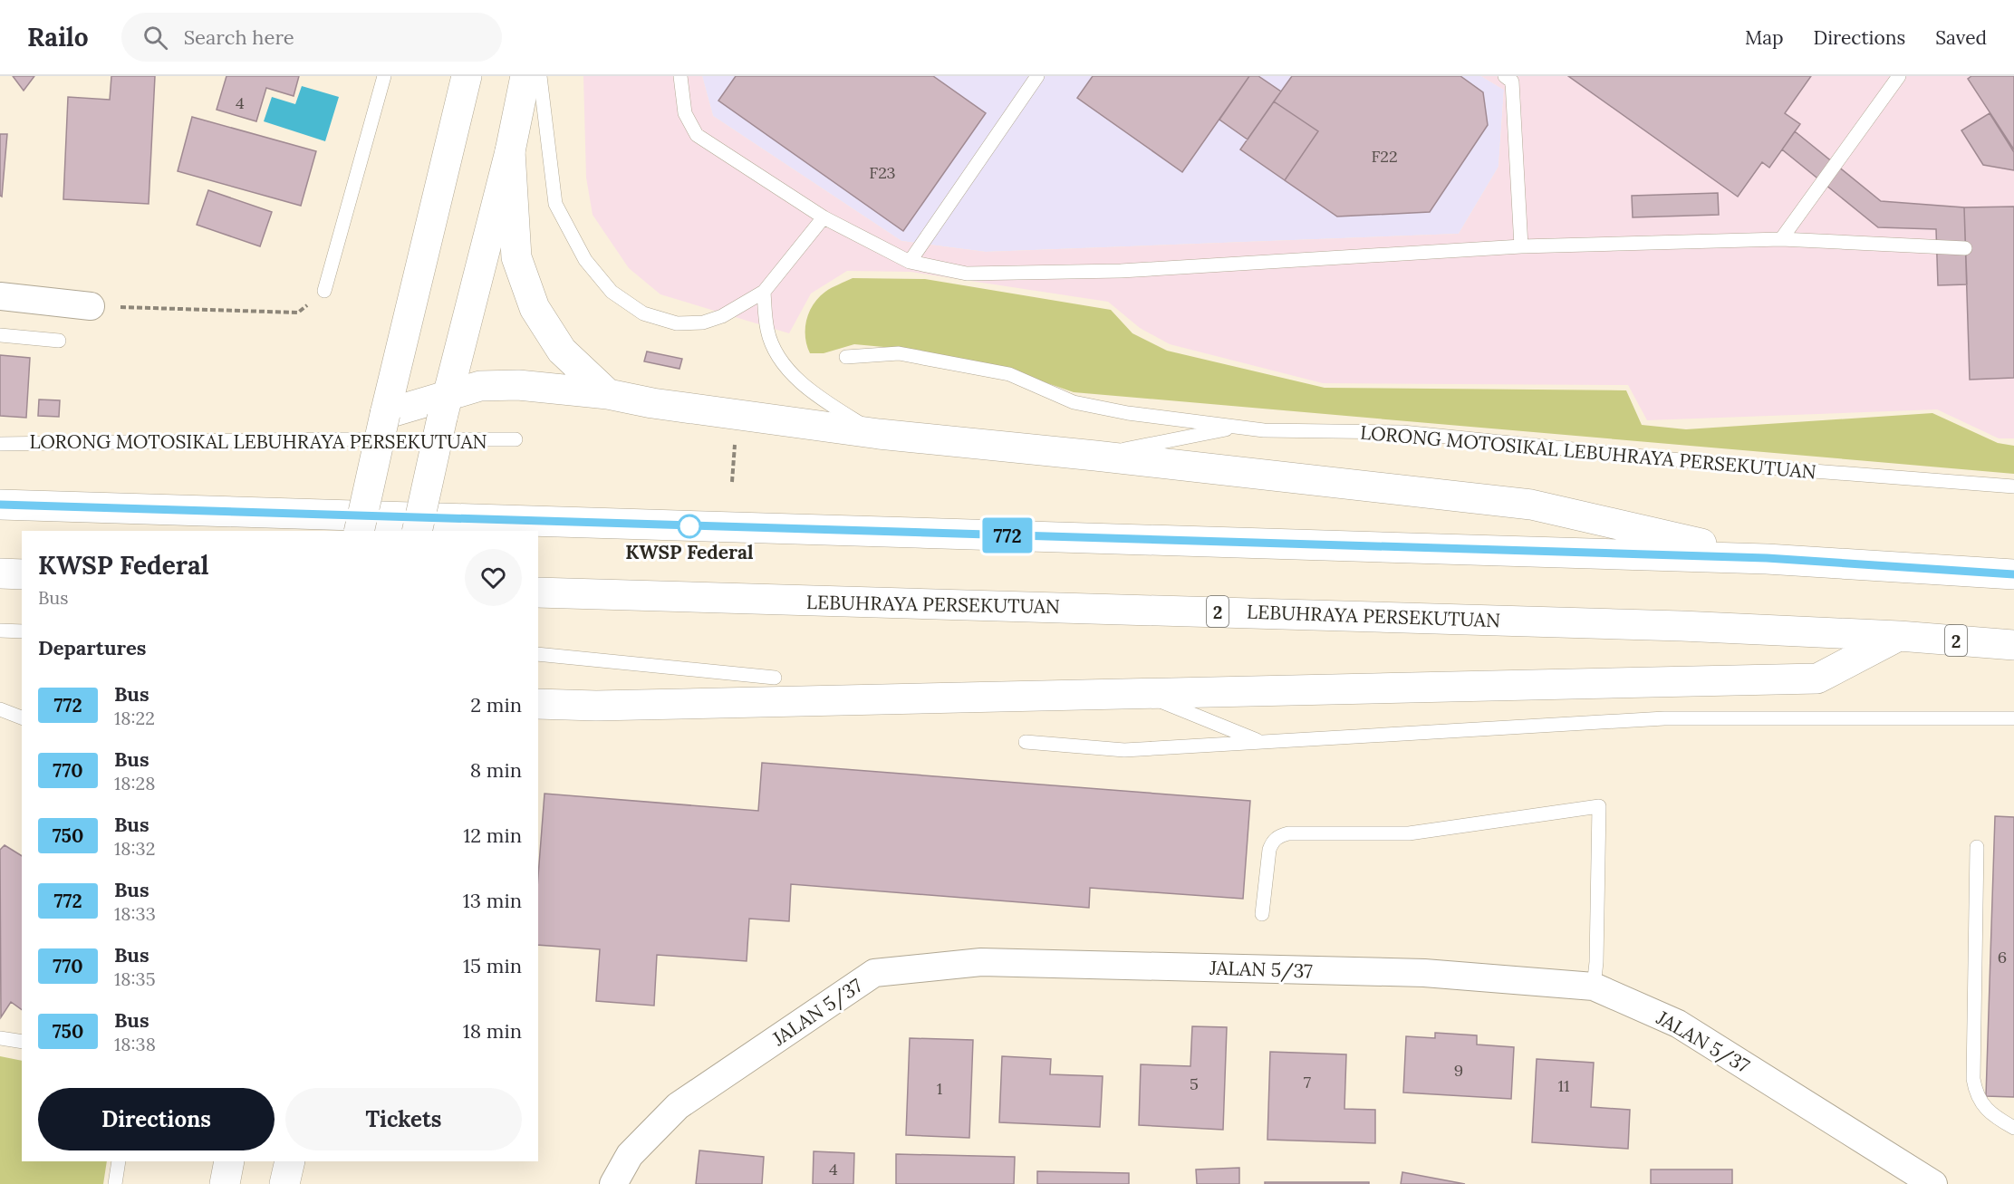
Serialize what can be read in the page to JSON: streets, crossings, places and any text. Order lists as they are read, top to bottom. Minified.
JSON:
{"streets":{"main road":["LEBUHRAYA PERSEKUTUAN","2"],"street":["JALAN 5/37"],"lane":["LORONG MOTOSIKAL LEBUHRAYA PERSEKUTUAN"]},"places":["KWSP Federal"],"lines":["bus line 772"],"house_numbers":["4","F22","F23","6","9","7","5","11","1","4"],"page":{"header":"Railo","search":"Search here","nav":["Map","Directions","Saved"],"on_map":"772","heading":[["KWSP Federal","Bus"],"Departures"],"list":[{"mark":"772","name":"Bus","note":"18:22","value":"2 min"},{"mark":"770","name":"Bus","note":"18:28","value":"8 min"},{"mark":"750","name":"Bus","note":"18:32","value":"12 min"},{"mark":"772","name":"Bus","note":"18:33","value":"13 min"},{"mark":"770","name":"Bus","note":"18:35","value":"15 min"},{"mark":"750","name":"Bus","note":"18:38","value":"18 min"}],"buttons":["Directions","Tickets"]}}
